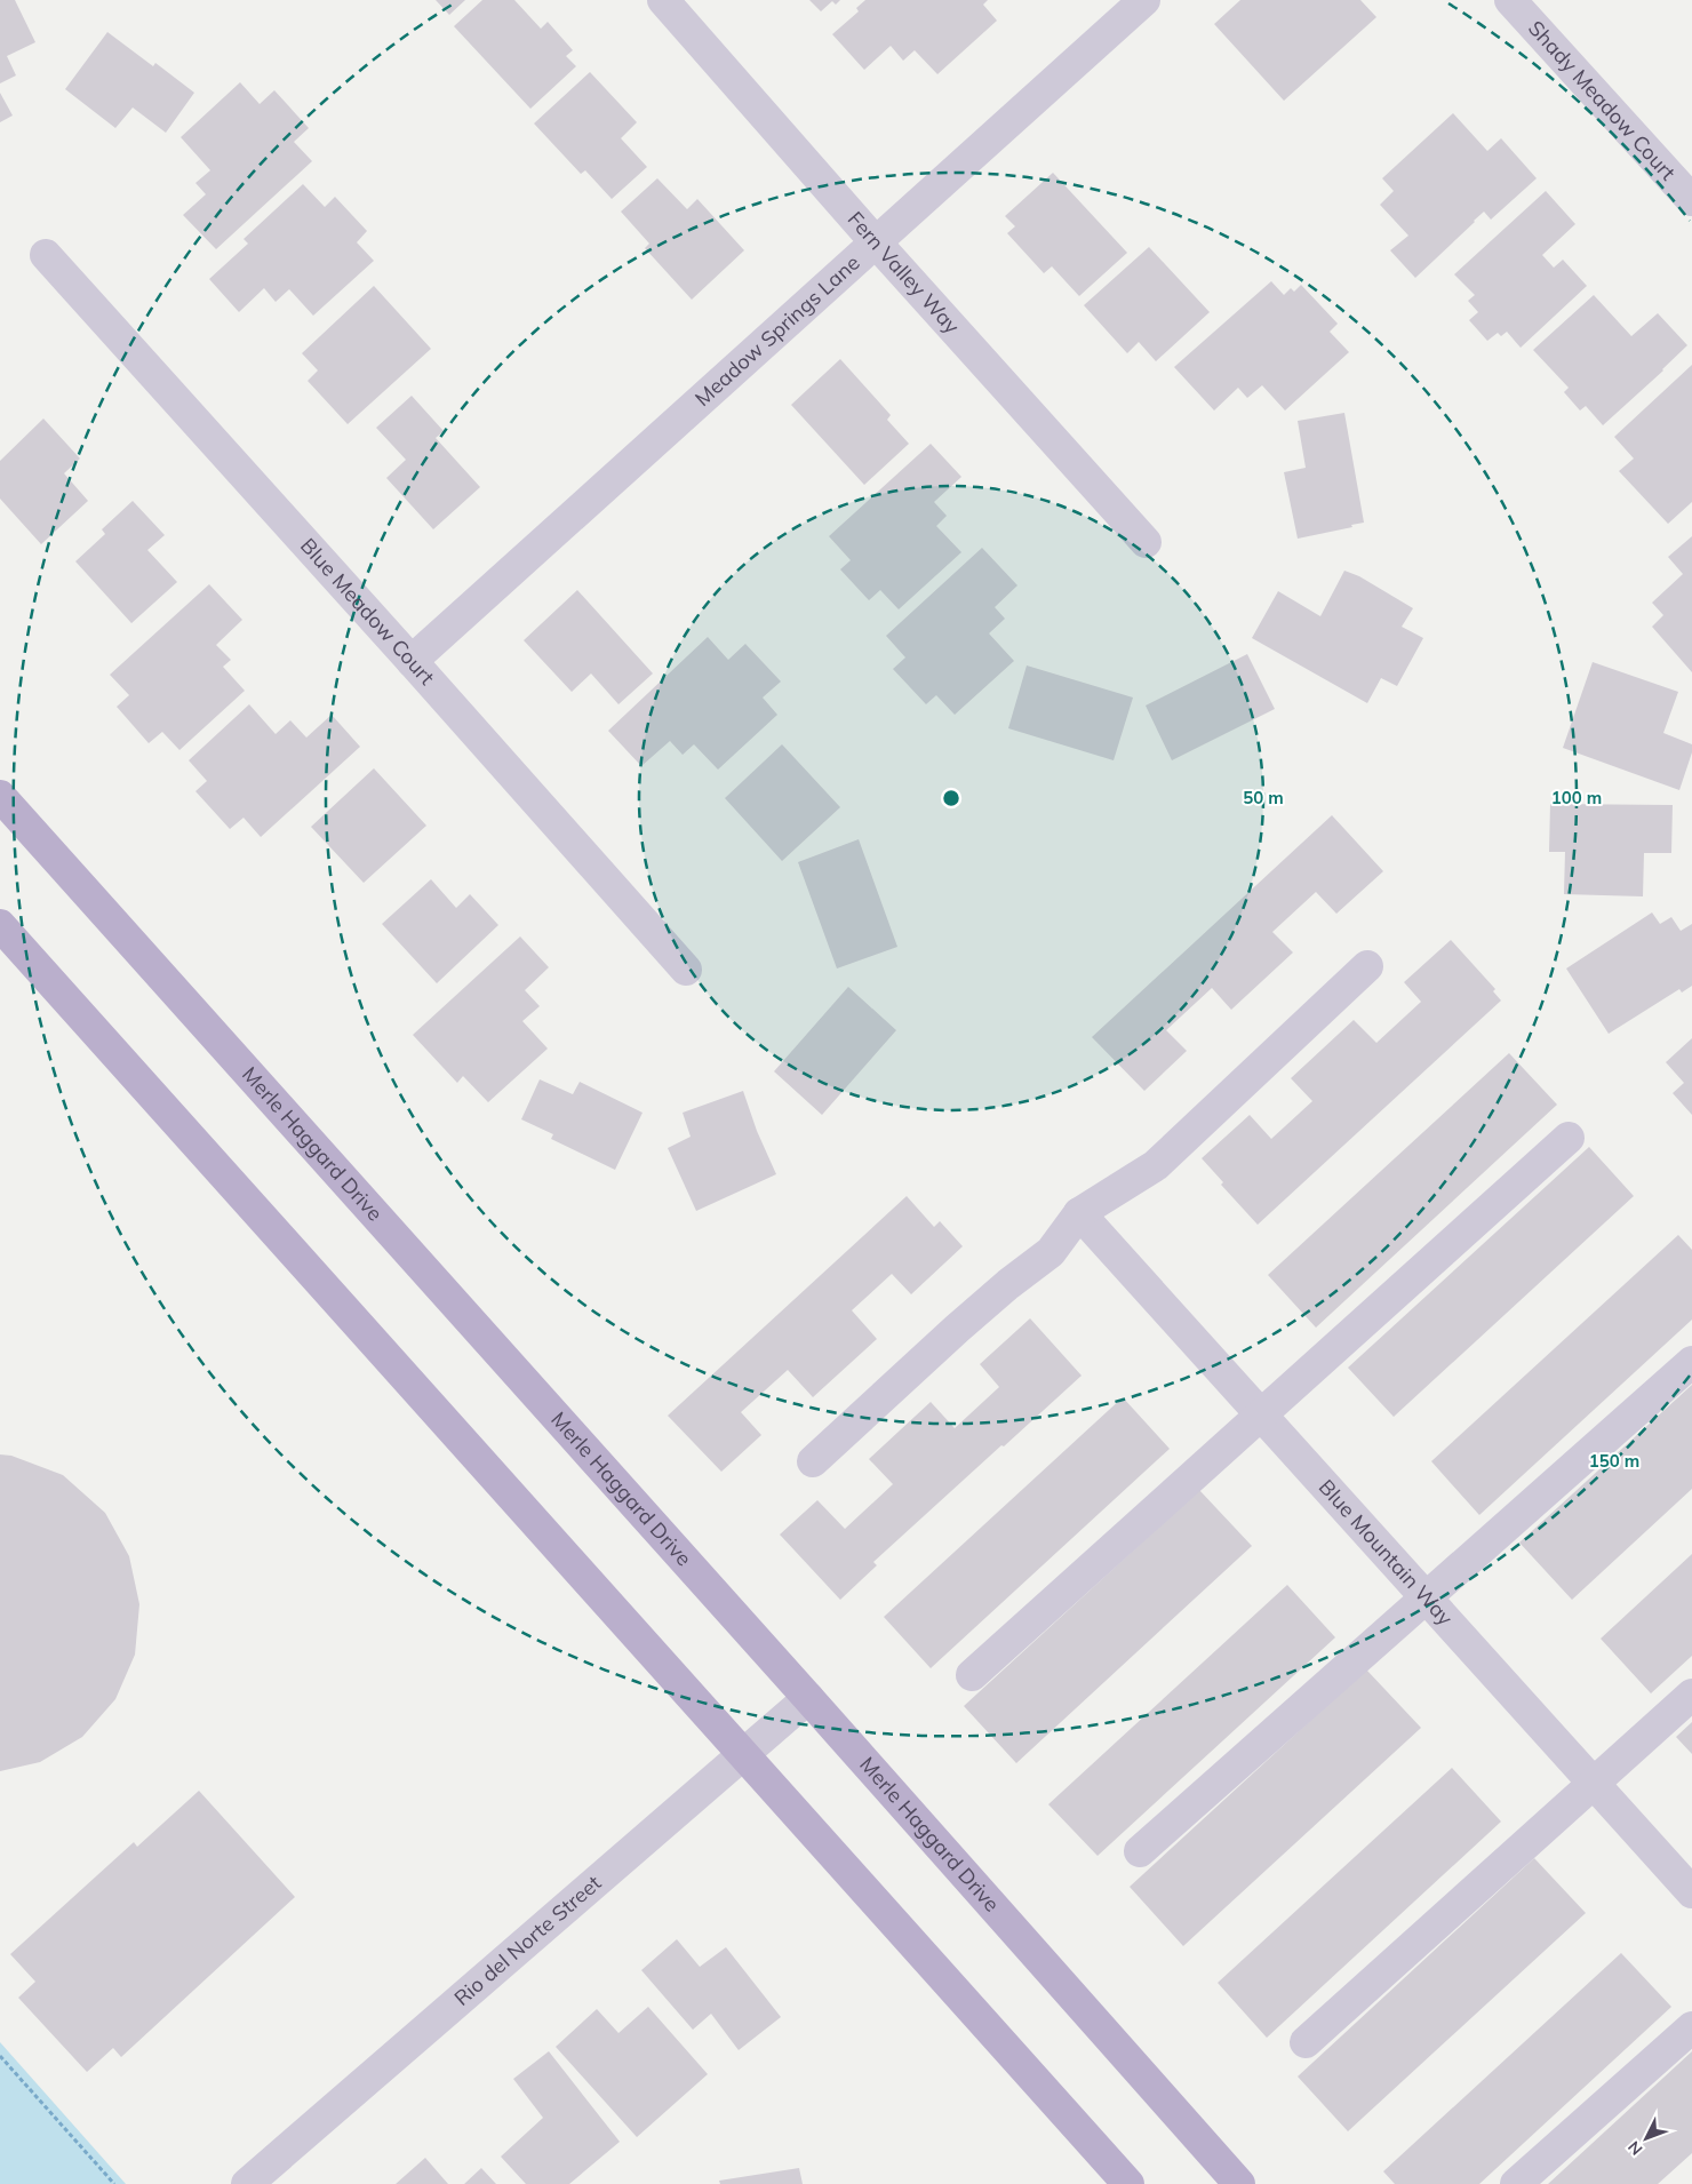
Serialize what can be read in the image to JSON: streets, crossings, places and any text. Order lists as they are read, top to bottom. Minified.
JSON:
{"streets":{"main road":["Merle Haggard Drive"],"street":["Shady Meadow Court","Fern Valley Way","Meadow Springs Lane","Blue Meadow Court","Blue Mountain Way","Rio del Norte Street"]},"crossings":[["Fern Valley Way","Meadow Springs Lane"],["Meadow Springs Lane","Blue Meadow Court"],["Merle Haggard Drive","Rio del Norte Street"]],"north":"bottom left","rings":["50 m","100 m","150 m"]}
